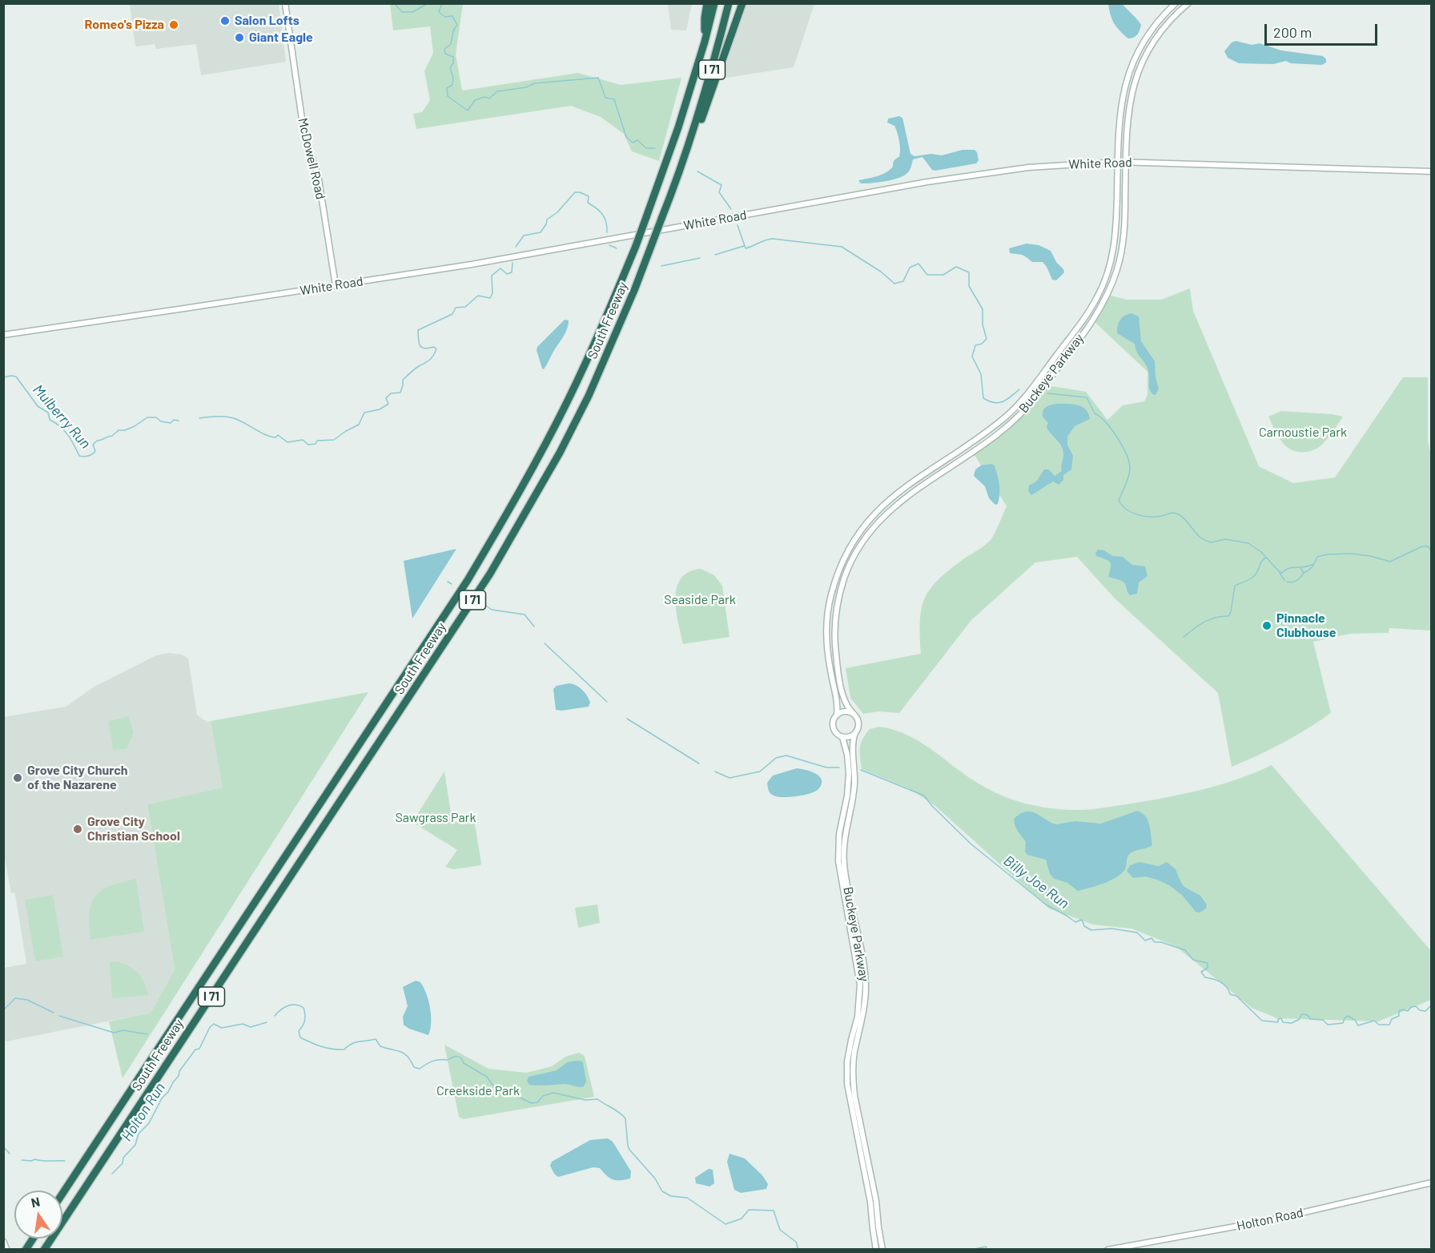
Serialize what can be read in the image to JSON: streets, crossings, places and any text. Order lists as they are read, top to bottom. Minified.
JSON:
{"streets":{"highway":["I 71","South Freeway"],"street":["McDowell Road","White Road","Buckeye Parkway","Holton Road"]},"crossings":[["I 71","South Freeway"],["McDowell Road","White Road"],["White Road","Buckeye Parkway"]],"water":["Mulberry Run","Billy Joe Run","Holton Run"],"parks":["Carnoustie Park","Seaside Park","Sawgrass Park","Creekside Park"],"places":["Salon Lofts","Romeo's Pizza","Giant Eagle","Pinnacle Clubhouse","Grove City Church of the Nazarene","Grove City Christian School"],"scale_bar":"200 m","north":"top"}
